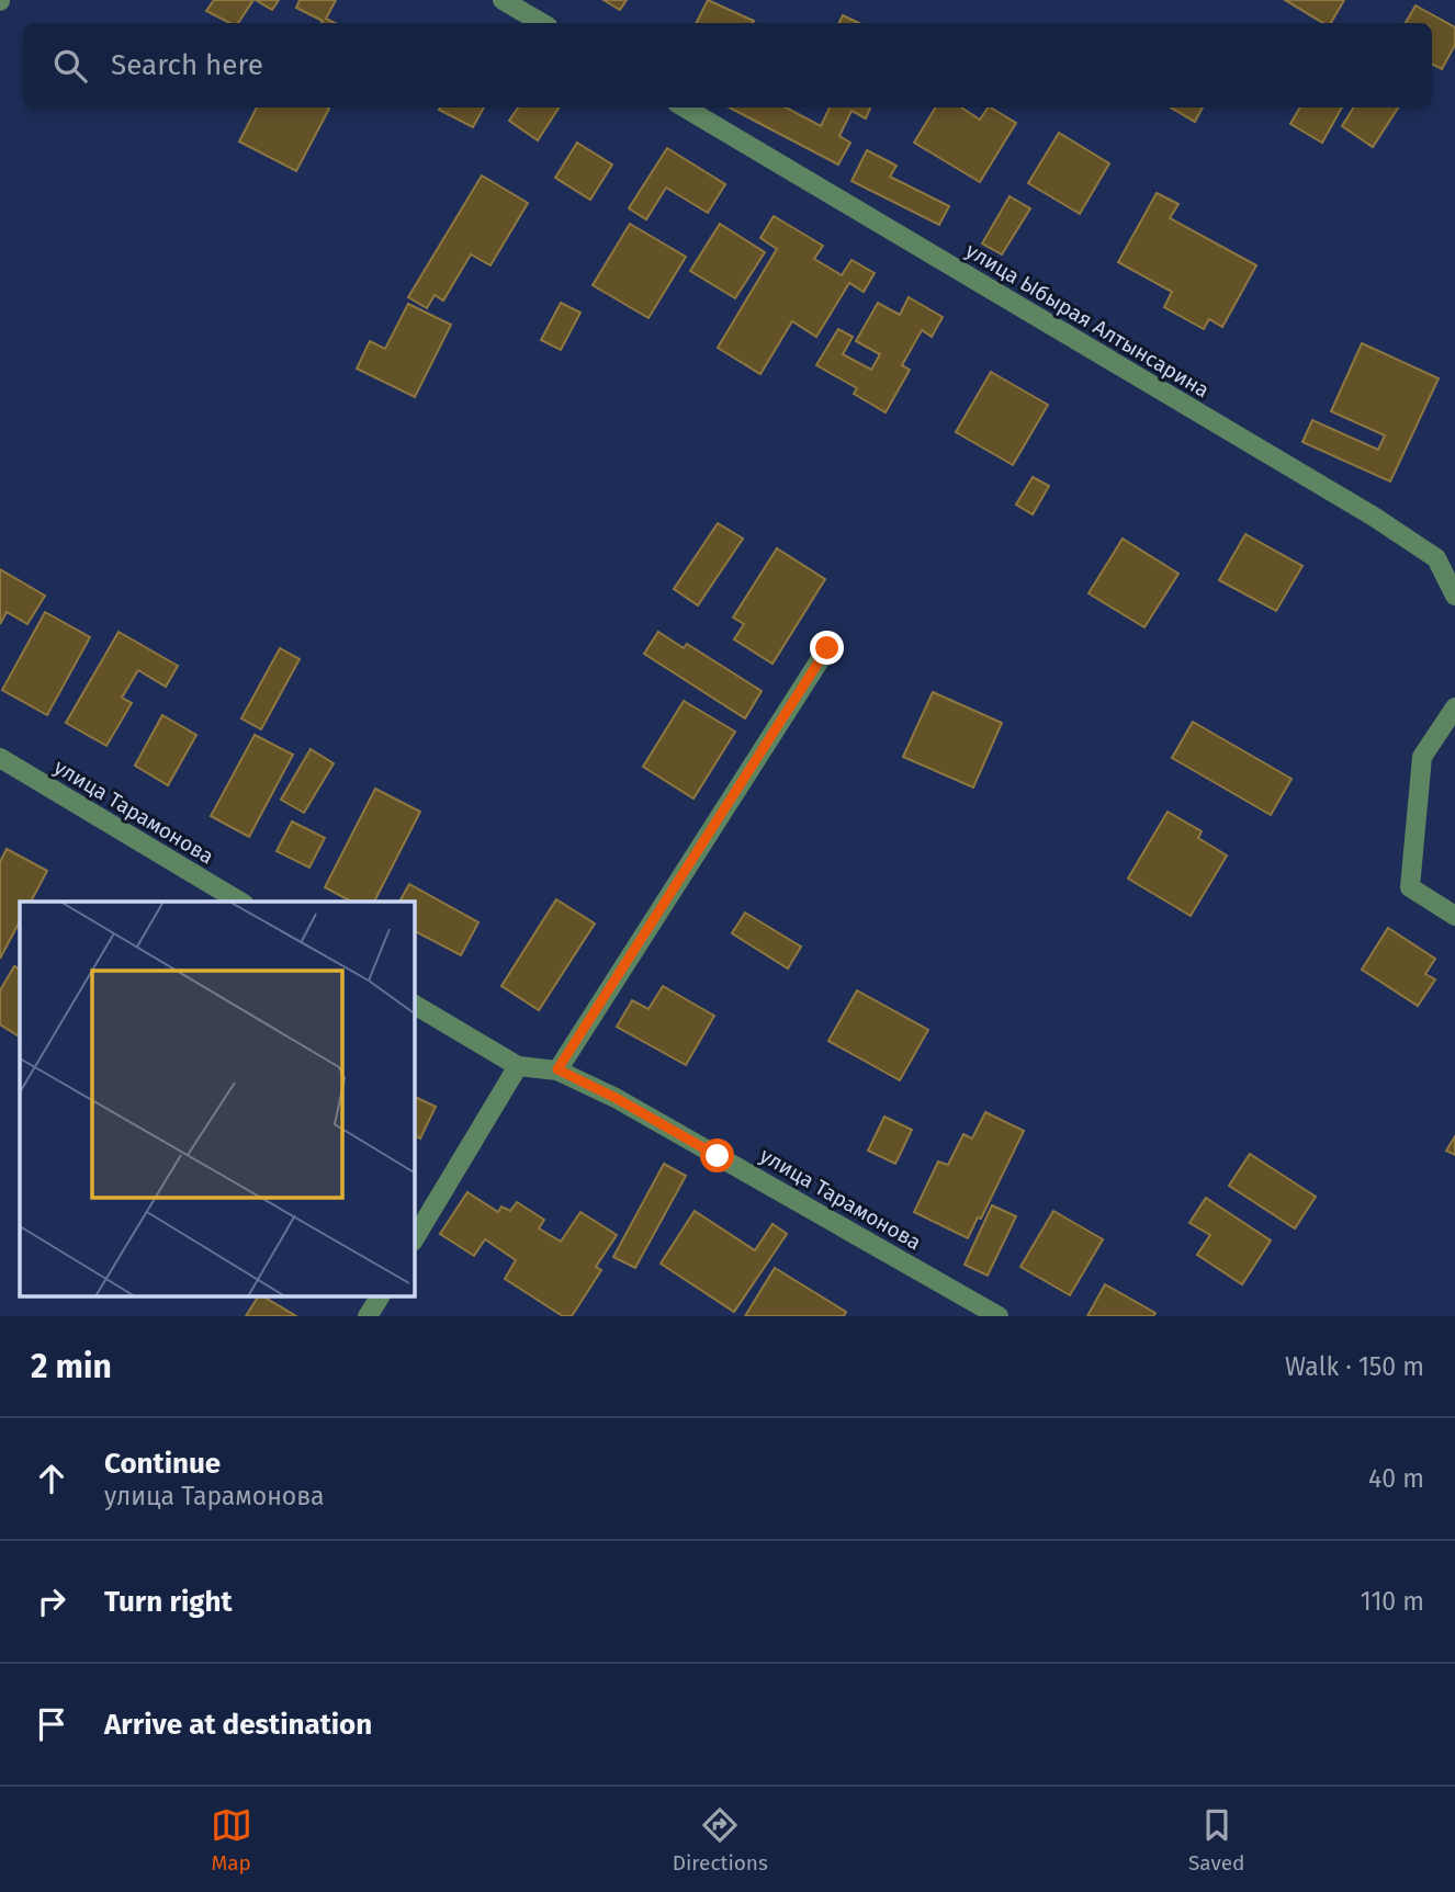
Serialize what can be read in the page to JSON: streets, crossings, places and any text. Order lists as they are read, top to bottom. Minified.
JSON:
{"streets":{"street":["улица Ыбырая Алтынсарина","улица Тарамонова"]},"page":{"search":"Search here","heading":["2 min","Walk · 150 m"],"list":[["Continue","улица Тарамонова","40 m"],["Turn right","110 m"],"Arrive at destination"],"nav":["Map","Directions","Saved"]}}
